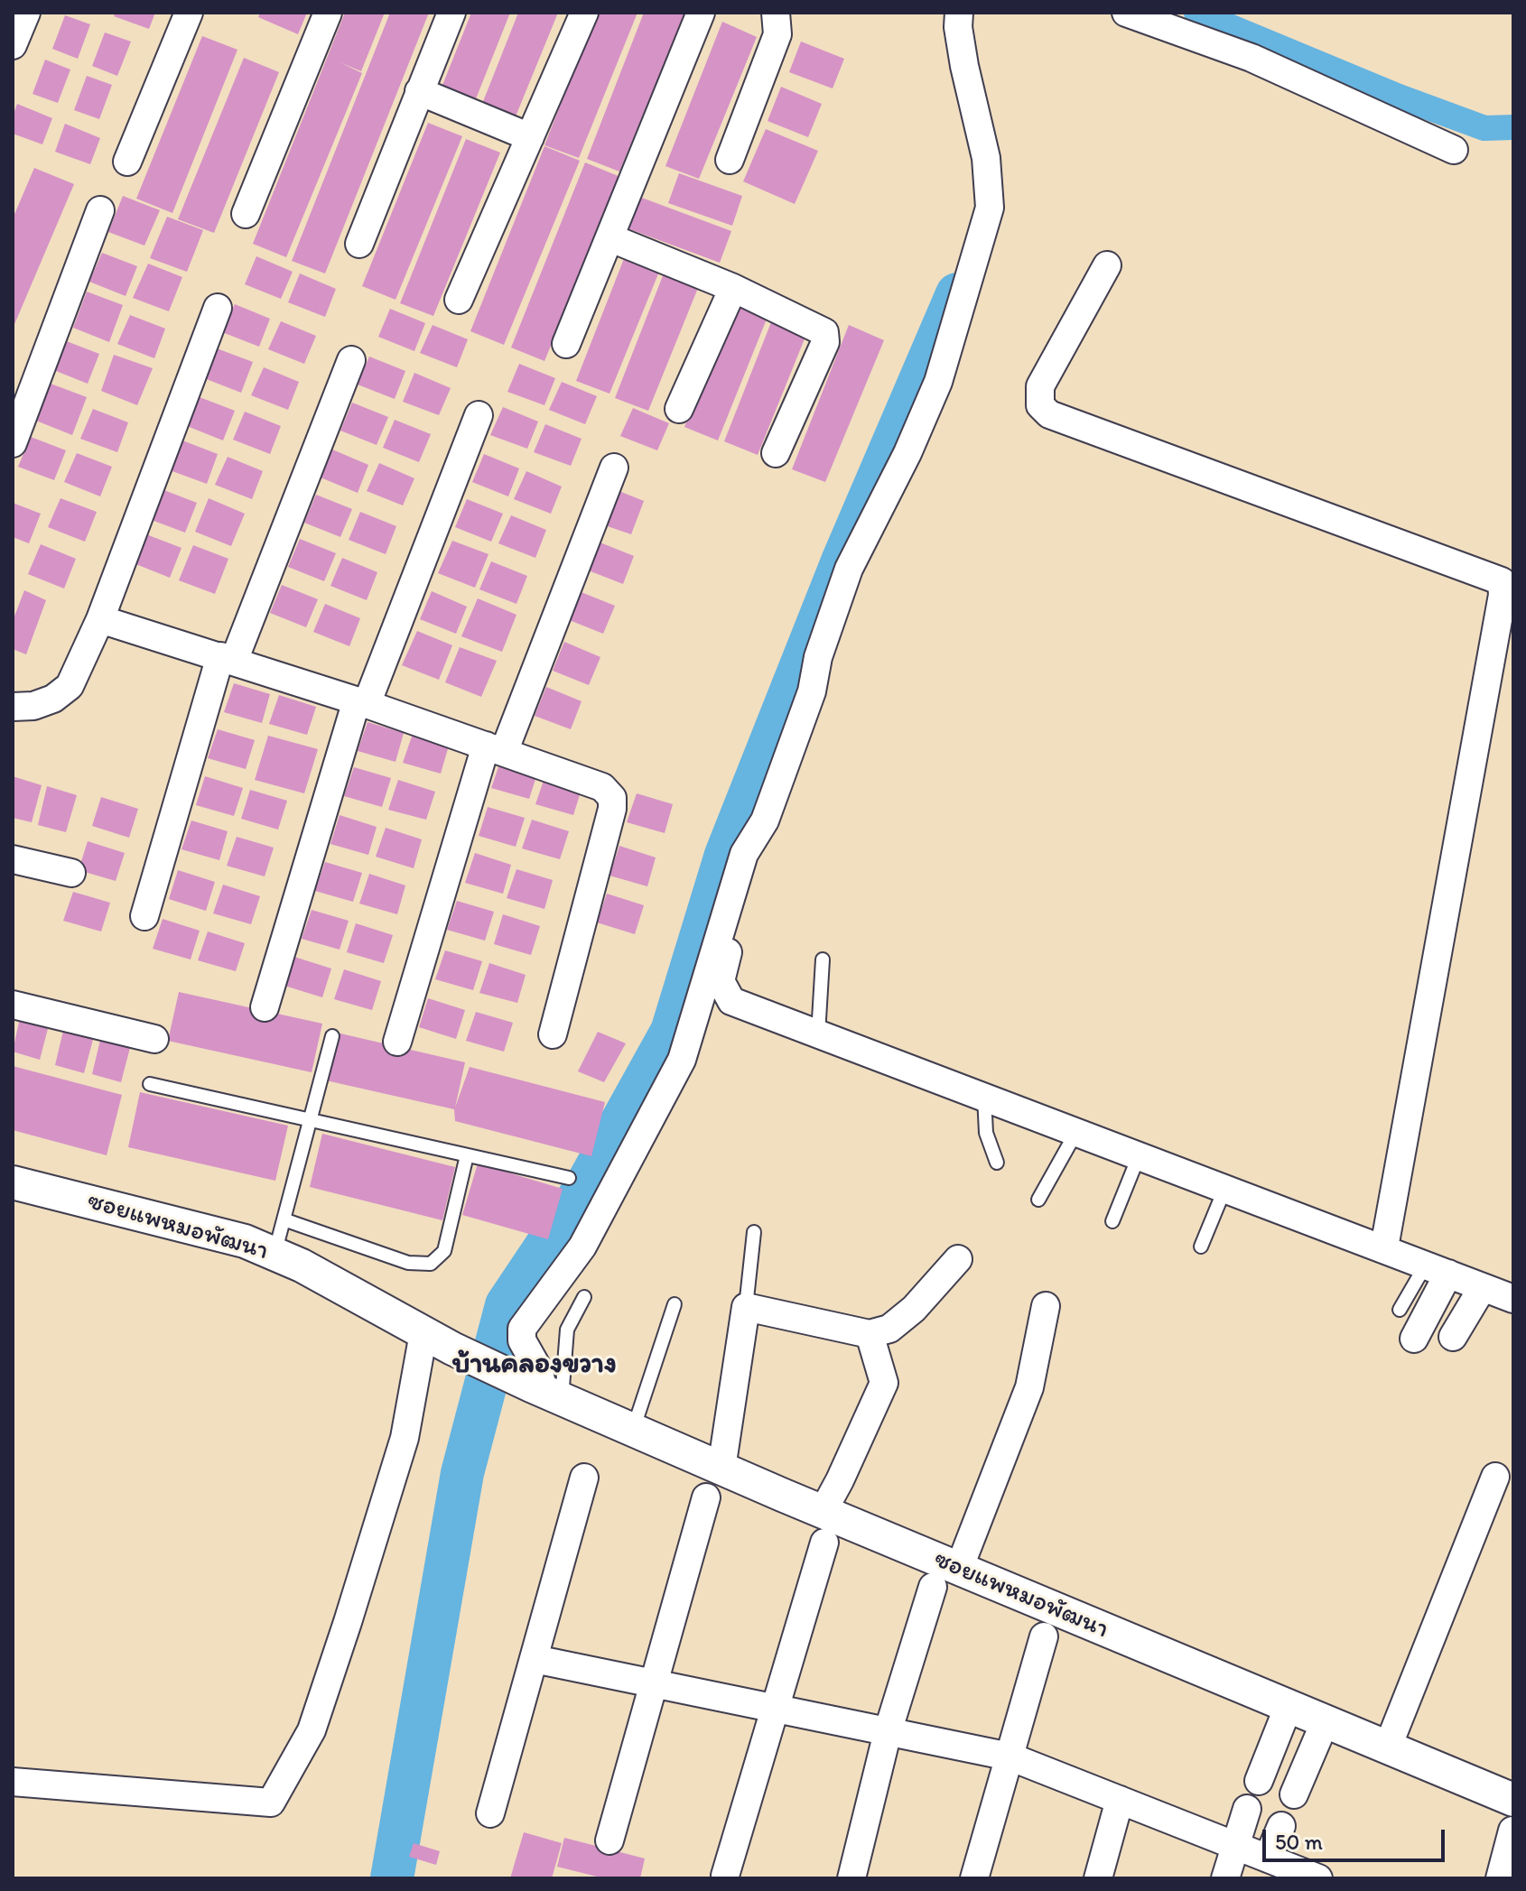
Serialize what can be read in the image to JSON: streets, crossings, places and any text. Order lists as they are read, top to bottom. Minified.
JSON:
{"streets":{"street":["ซอยแพหมอพัฒนา"]},"districts":["บ้านคลองขวาง"],"scale_bar":"50 m"}
